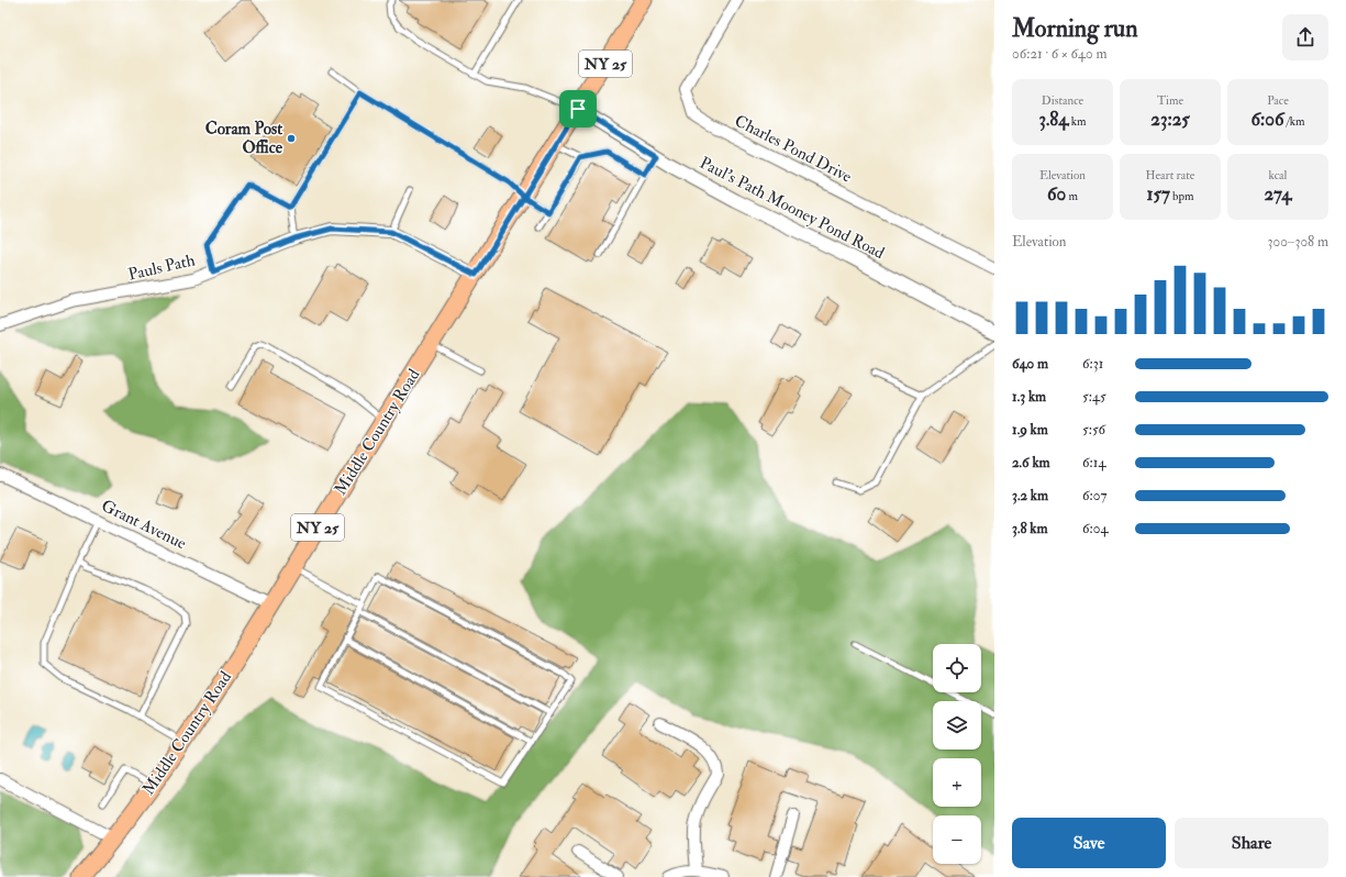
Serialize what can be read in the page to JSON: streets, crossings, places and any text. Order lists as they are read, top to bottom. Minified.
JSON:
{"streets":{"main road":["NY 25","Middle Country Road"],"street":["Charles Pond Drive","Paul's Path Mooney Pond Road","Pauls Path","Grant Avenue"]},"crossings":[["Paul's Path Mooney Pond Road","Middle Country Road"],["Pauls Path","Middle Country Road"],["Middle Country Road","Grant Avenue"]],"places":["Coram Post Office"],"page":{"heading":["Morning run","06:21 · 6 × 640 m"],"stats":[["Distance","3.84 km"],["Time","23:25"],["Pace","6:06 /km"],["Elevation","60 m"],["Heart rate","157 bpm"],["kcal","274"]],"chart":["Elevation","300–308 m"],"list":[{"name":"640 m","note":"6:31"},{"name":"1.3 km","note":"5:45"},{"name":"1.9 km","note":"5:56"},{"name":"2.6 km","note":"6:14"},{"name":"3.2 km","note":"6:07"},{"name":"3.8 km","note":"6:04"}],"map_buttons":["+","−"],"buttons":["Save","Share"]}}
